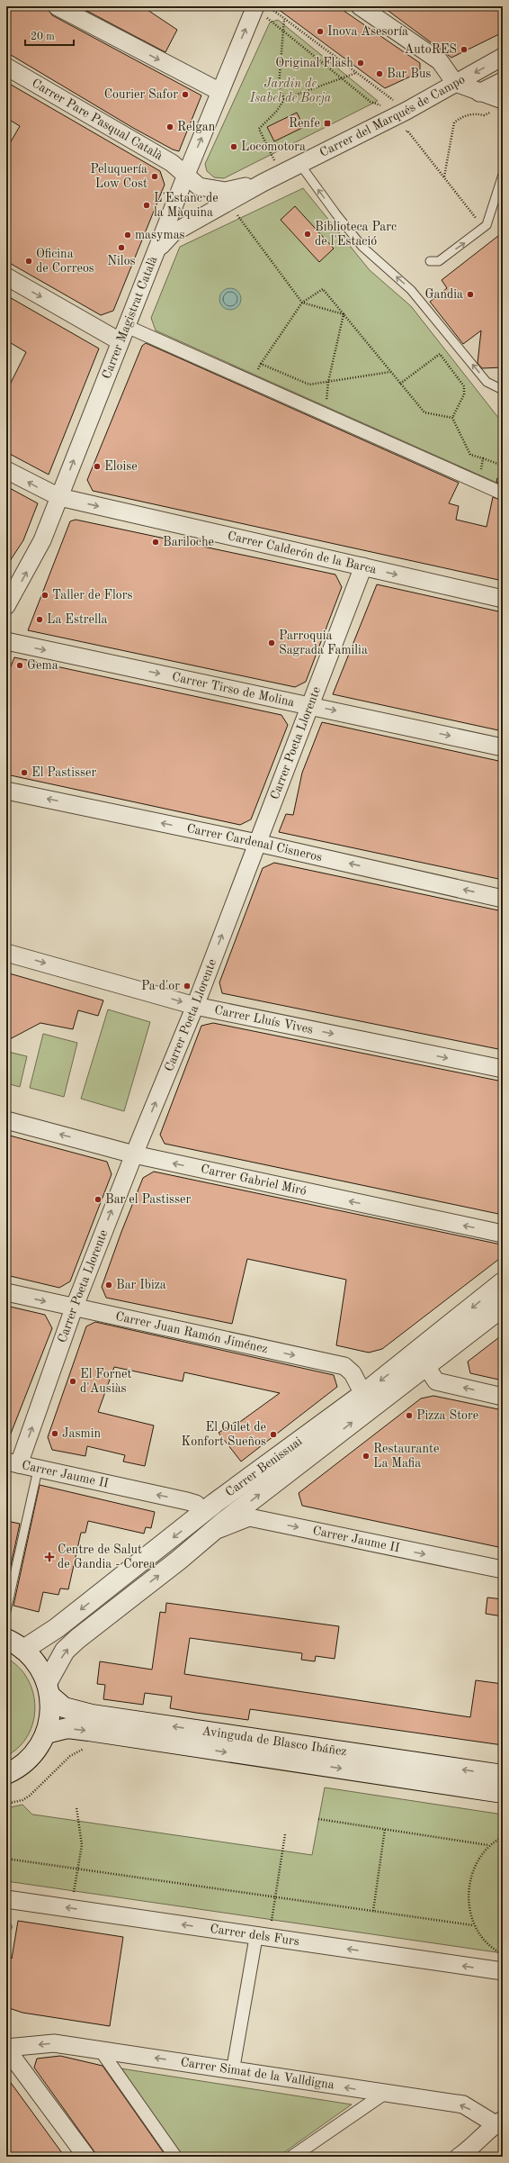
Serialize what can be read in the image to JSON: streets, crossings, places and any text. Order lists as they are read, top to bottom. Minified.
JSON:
{"streets":{"street":["Carrer del Marqués de Campo","Carrer Pare Pasqual Català","Carrer Magistrat Català","Carrer Calderón de la Barca","Carrer Tirso de Molina","Carrer Poeta Llorente","Carrer Cardenal Cisneros","Carrer Lluís Vives","Carrer Gabriel Miró","Carrer Juan Ramón Jiménez","Carrer Benissuai","Carrer Jaume II","Avinguda de Blasco Ibáñez","Carrer dels Furs","Carrer Simat de la Valldigna"]},"crossings":[["Carrer del Marqués de Campo","Carrer Pare Pasqual Català"],["Carrer del Marqués de Campo","Carrer Magistrat Català"],["Carrer Pare Pasqual Català","Carrer Magistrat Català"],["Carrer Magistrat Català","Carrer Calderón de la Barca"],["Carrer Calderón de la Barca","Carrer Poeta Llorente"],["Carrer Tirso de Molina","Carrer Poeta Llorente"],["Carrer Poeta Llorente","Carrer Cardenal Cisneros"],["Carrer Poeta Llorente","Carrer Lluís Vives"],["Carrer Poeta Llorente","Carrer Gabriel Miró"],["Carrer Poeta Llorente","Carrer Juan Ramón Jiménez"],["Carrer Poeta Llorente","Carrer Jaume II"],["Carrer Juan Ramón Jiménez","Carrer Benissuai"],["Carrer Benissuai","Carrer Jaume II"],["Carrer Benissuai","Avinguda de Blasco Ibáñez"]],"one_way":["Carrer Magistrat Català","Carrer Tirso de Molina","Carrer Poeta Llorente","Carrer Cardenal Cisneros","Carrer Lluís Vives","Carrer Gabriel Miró","Carrer Juan Ramón Jiménez","Carrer dels Furs","Carrer Simat de la Valldigna"],"parks":["Jardín de Isabel de Borja"],"places":{"other":["Inova Asesoría","AutoRES","Original Flash","Bar Bus","Courier Safor","Relgan","Locomotora","Peluquería Low Cost","L'Estanc de la Màquina","Biblioteca Parc de l'Estació","masymas","Nilos","Oficina de Correos","Gandia","Eloise","Bariloche","Taller de Flors","La Estrella","Parroquia Sagrada Familia","Gema","El Pastisser","Pa d'or","Bar el Pastisser","Bar Ibiza","El Fornet d'Ausiàs","Pizza Store","Jasmin","El Oulet de Konfort Sueños","Restaurante La Mafia"],"transit":["Renfe"],"health":["Centre de Salut de Gandia - Corea"]},"scale_bar":"20 m"}
